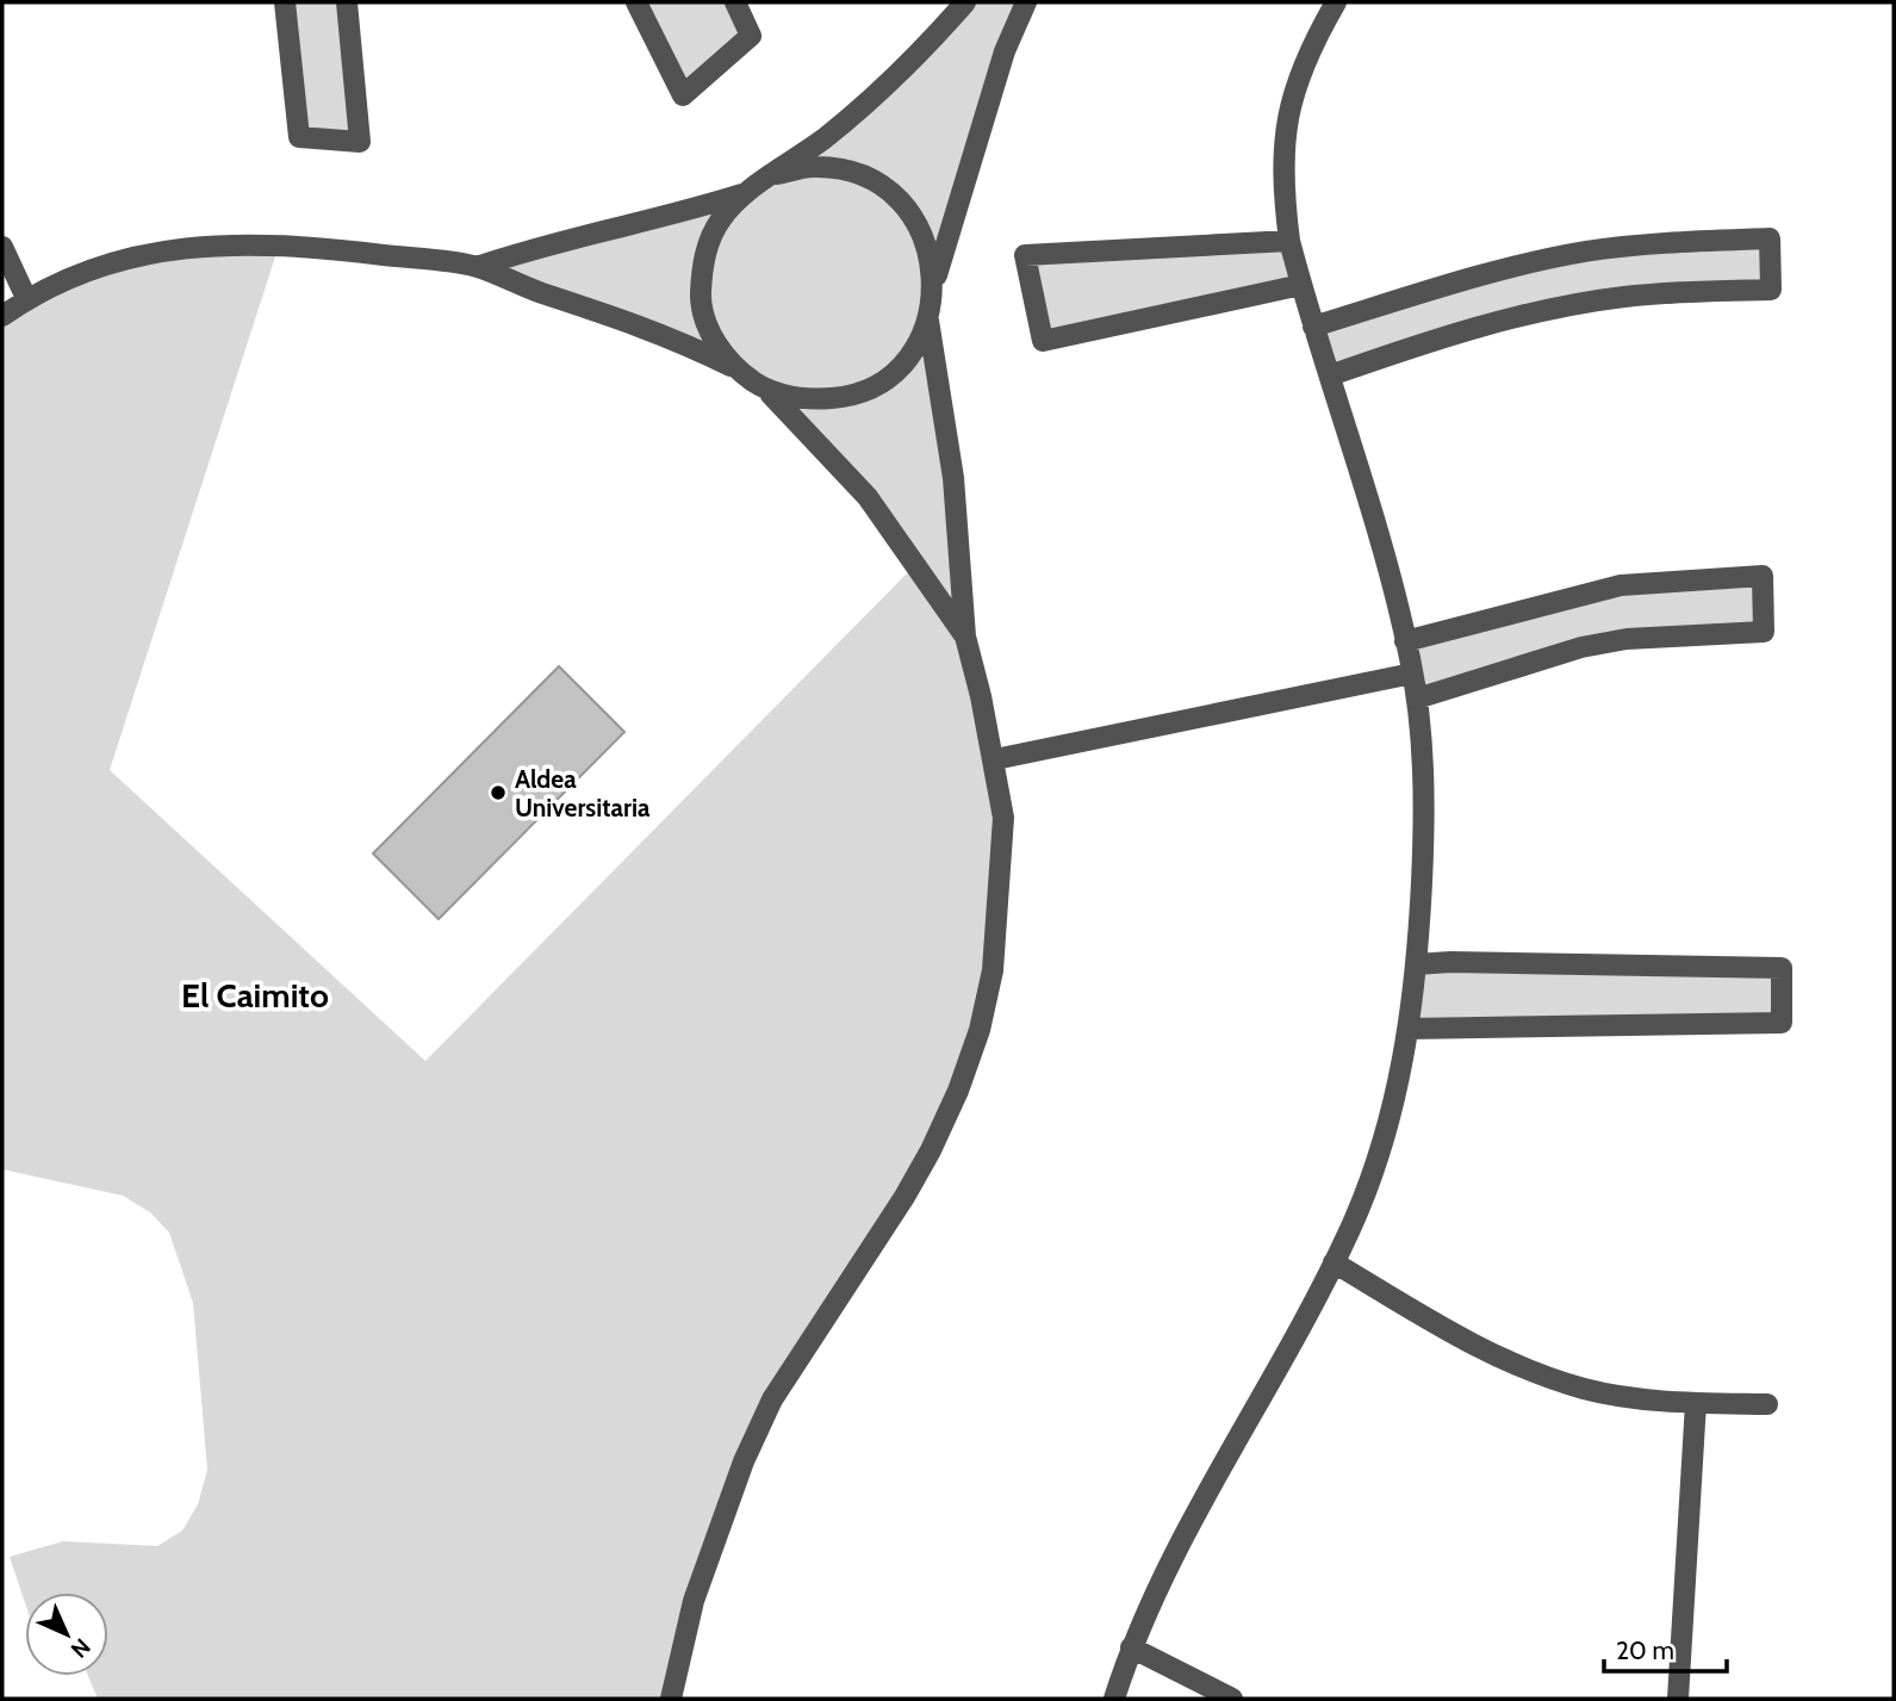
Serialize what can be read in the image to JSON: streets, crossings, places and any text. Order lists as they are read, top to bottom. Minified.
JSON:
{"districts":["El Caimito"],"places":["Aldea Universitaria"],"scale_bar":"20 m","north":"bottom right"}
